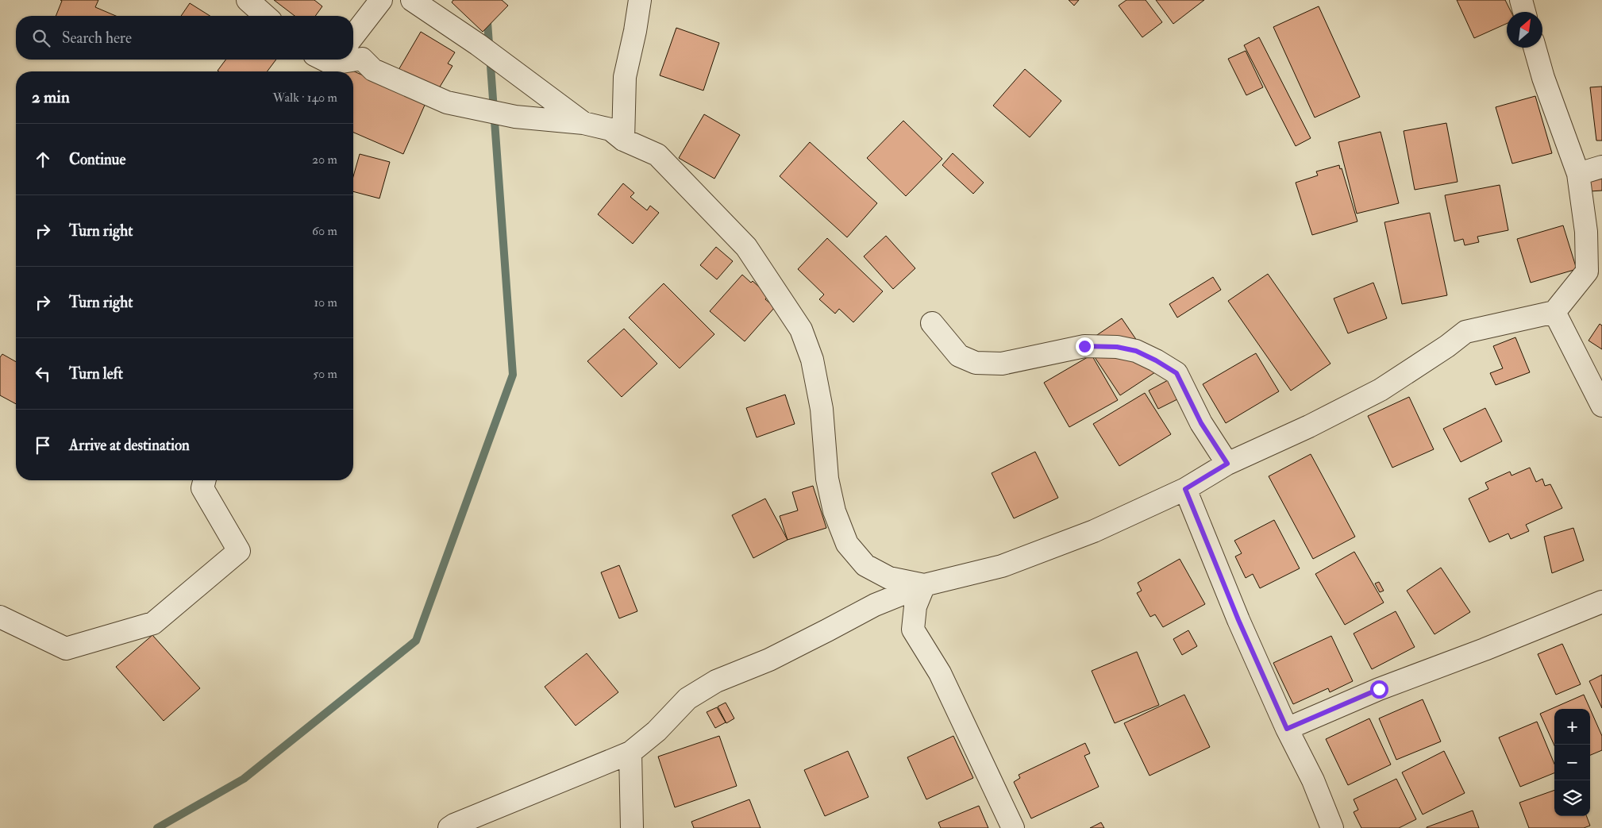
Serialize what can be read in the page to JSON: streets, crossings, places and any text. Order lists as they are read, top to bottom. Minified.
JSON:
{"north":"top right","page":{"search":"Search here","heading":["2 min","Walk · 140 m"],"list":[["Continue","20 m"],["Turn right","60 m"],["Turn right","10 m"],["Turn left","50 m"],"Arrive at destination"],"map_buttons":["+","−"]}}
